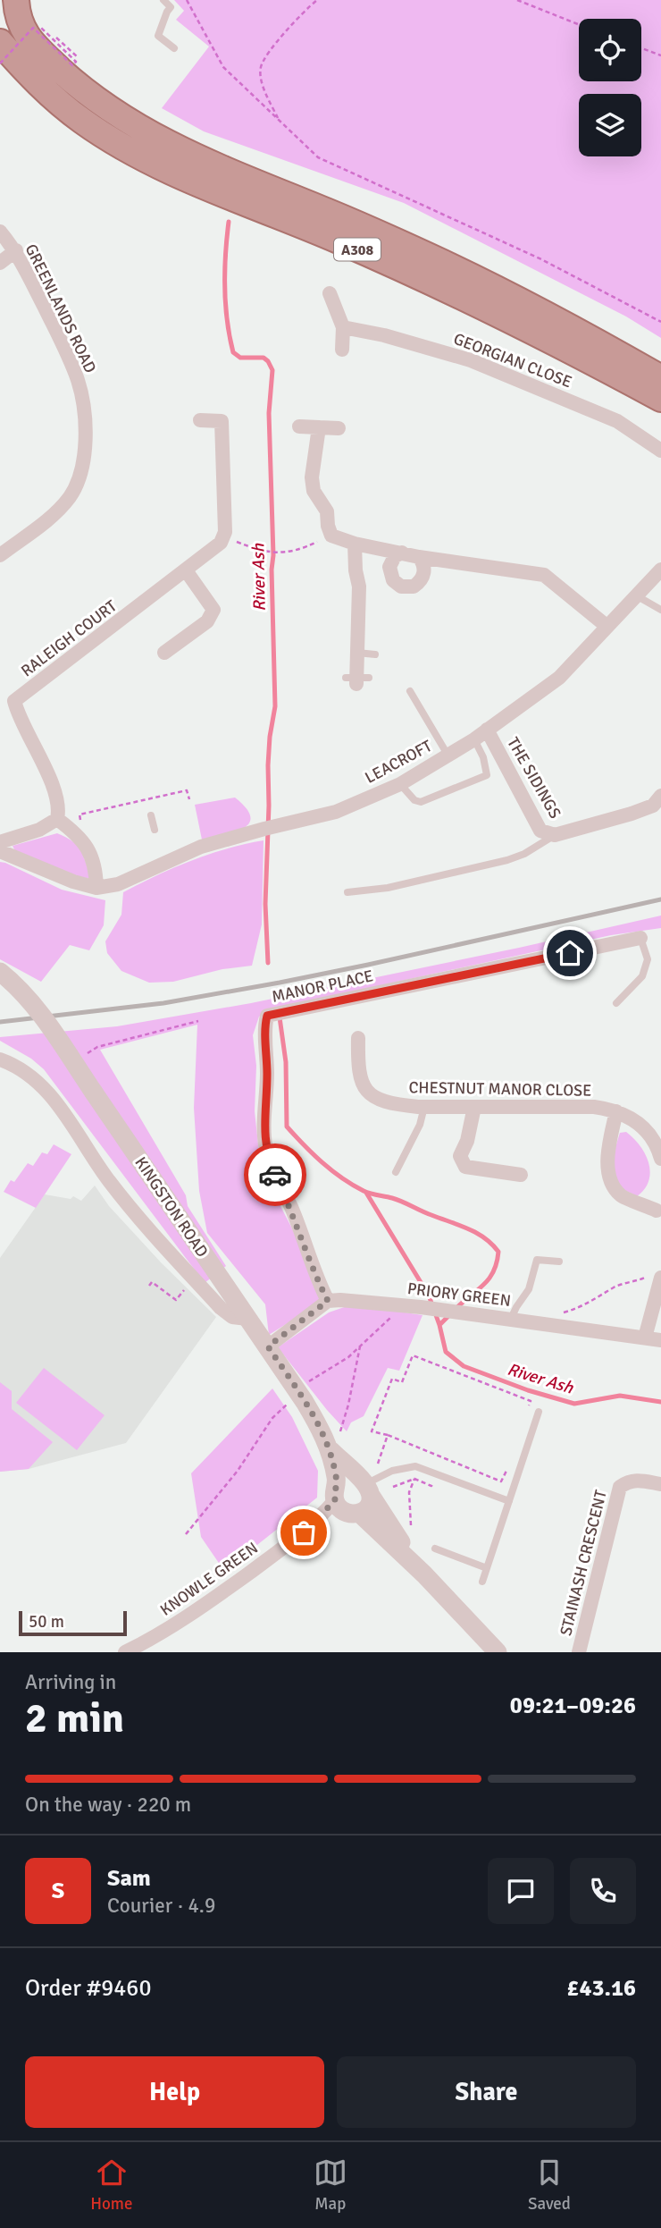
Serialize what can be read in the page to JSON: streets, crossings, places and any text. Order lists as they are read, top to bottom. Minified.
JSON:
{"streets":{"highway":["A308"],"street":["GREENLANDS ROAD","GEORGIAN CLOSE","RALEIGH COURT","LEACROFT","THE SIDINGS","MANOR PLACE","CHESTNUT MANOR CLOSE","KINGSTON ROAD","PRIORY GREEN","STAINASH CRESCENT","KNOWLE GREEN"]},"crossings":[["LEACROFT","THE SIDINGS"],["MANOR PLACE","PRIORY GREEN"],["KINGSTON ROAD","KNOWLE GREEN"]],"water":["River Ash"],"scale_bar":"50 m","page":{"scale":"50 m","heading":["2 min","Arriving in","09:21–09:26"],"panel":["Sam","Courier · 4.9","Order #9460","£43.16"],"bar":"On the way · 220 m","round":"S","buttons":["Help","Share"],"tabs":["Home","Map","Saved"]}}
